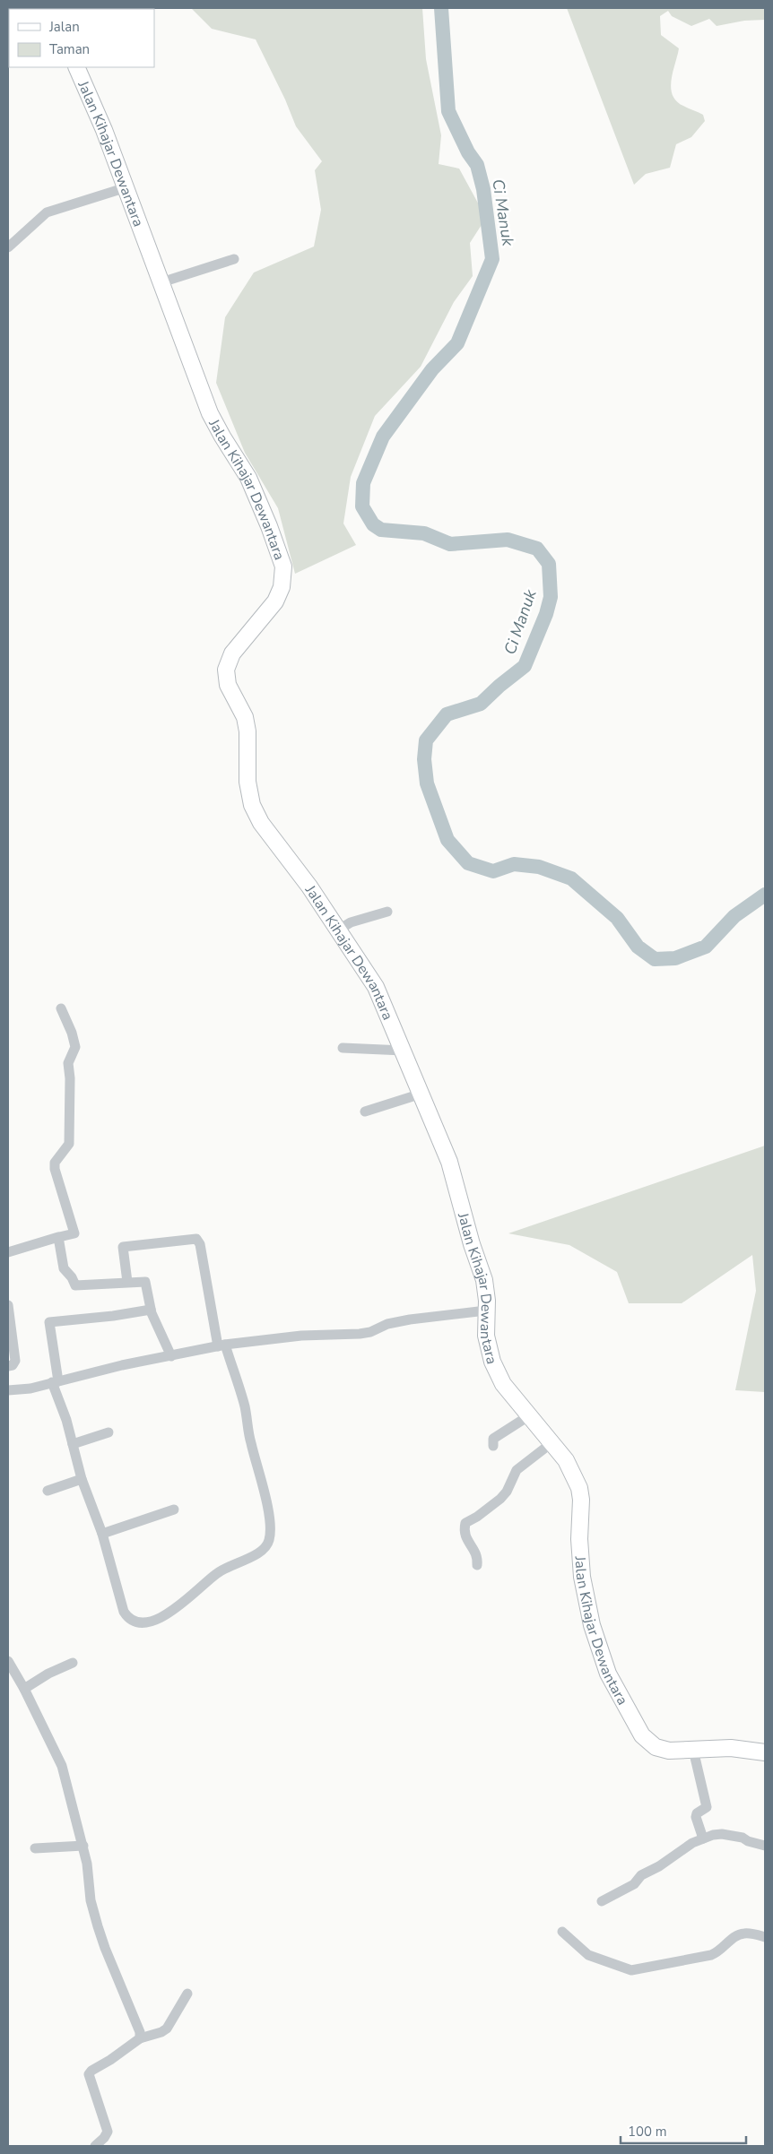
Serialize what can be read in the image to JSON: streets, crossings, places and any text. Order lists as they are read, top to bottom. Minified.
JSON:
{"streets":{"main road":["Jalan Kihajar Dewantara"]},"water":["Ci Manuk"],"legend":["Jalan","Taman"],"scale_bar":"100 m"}
